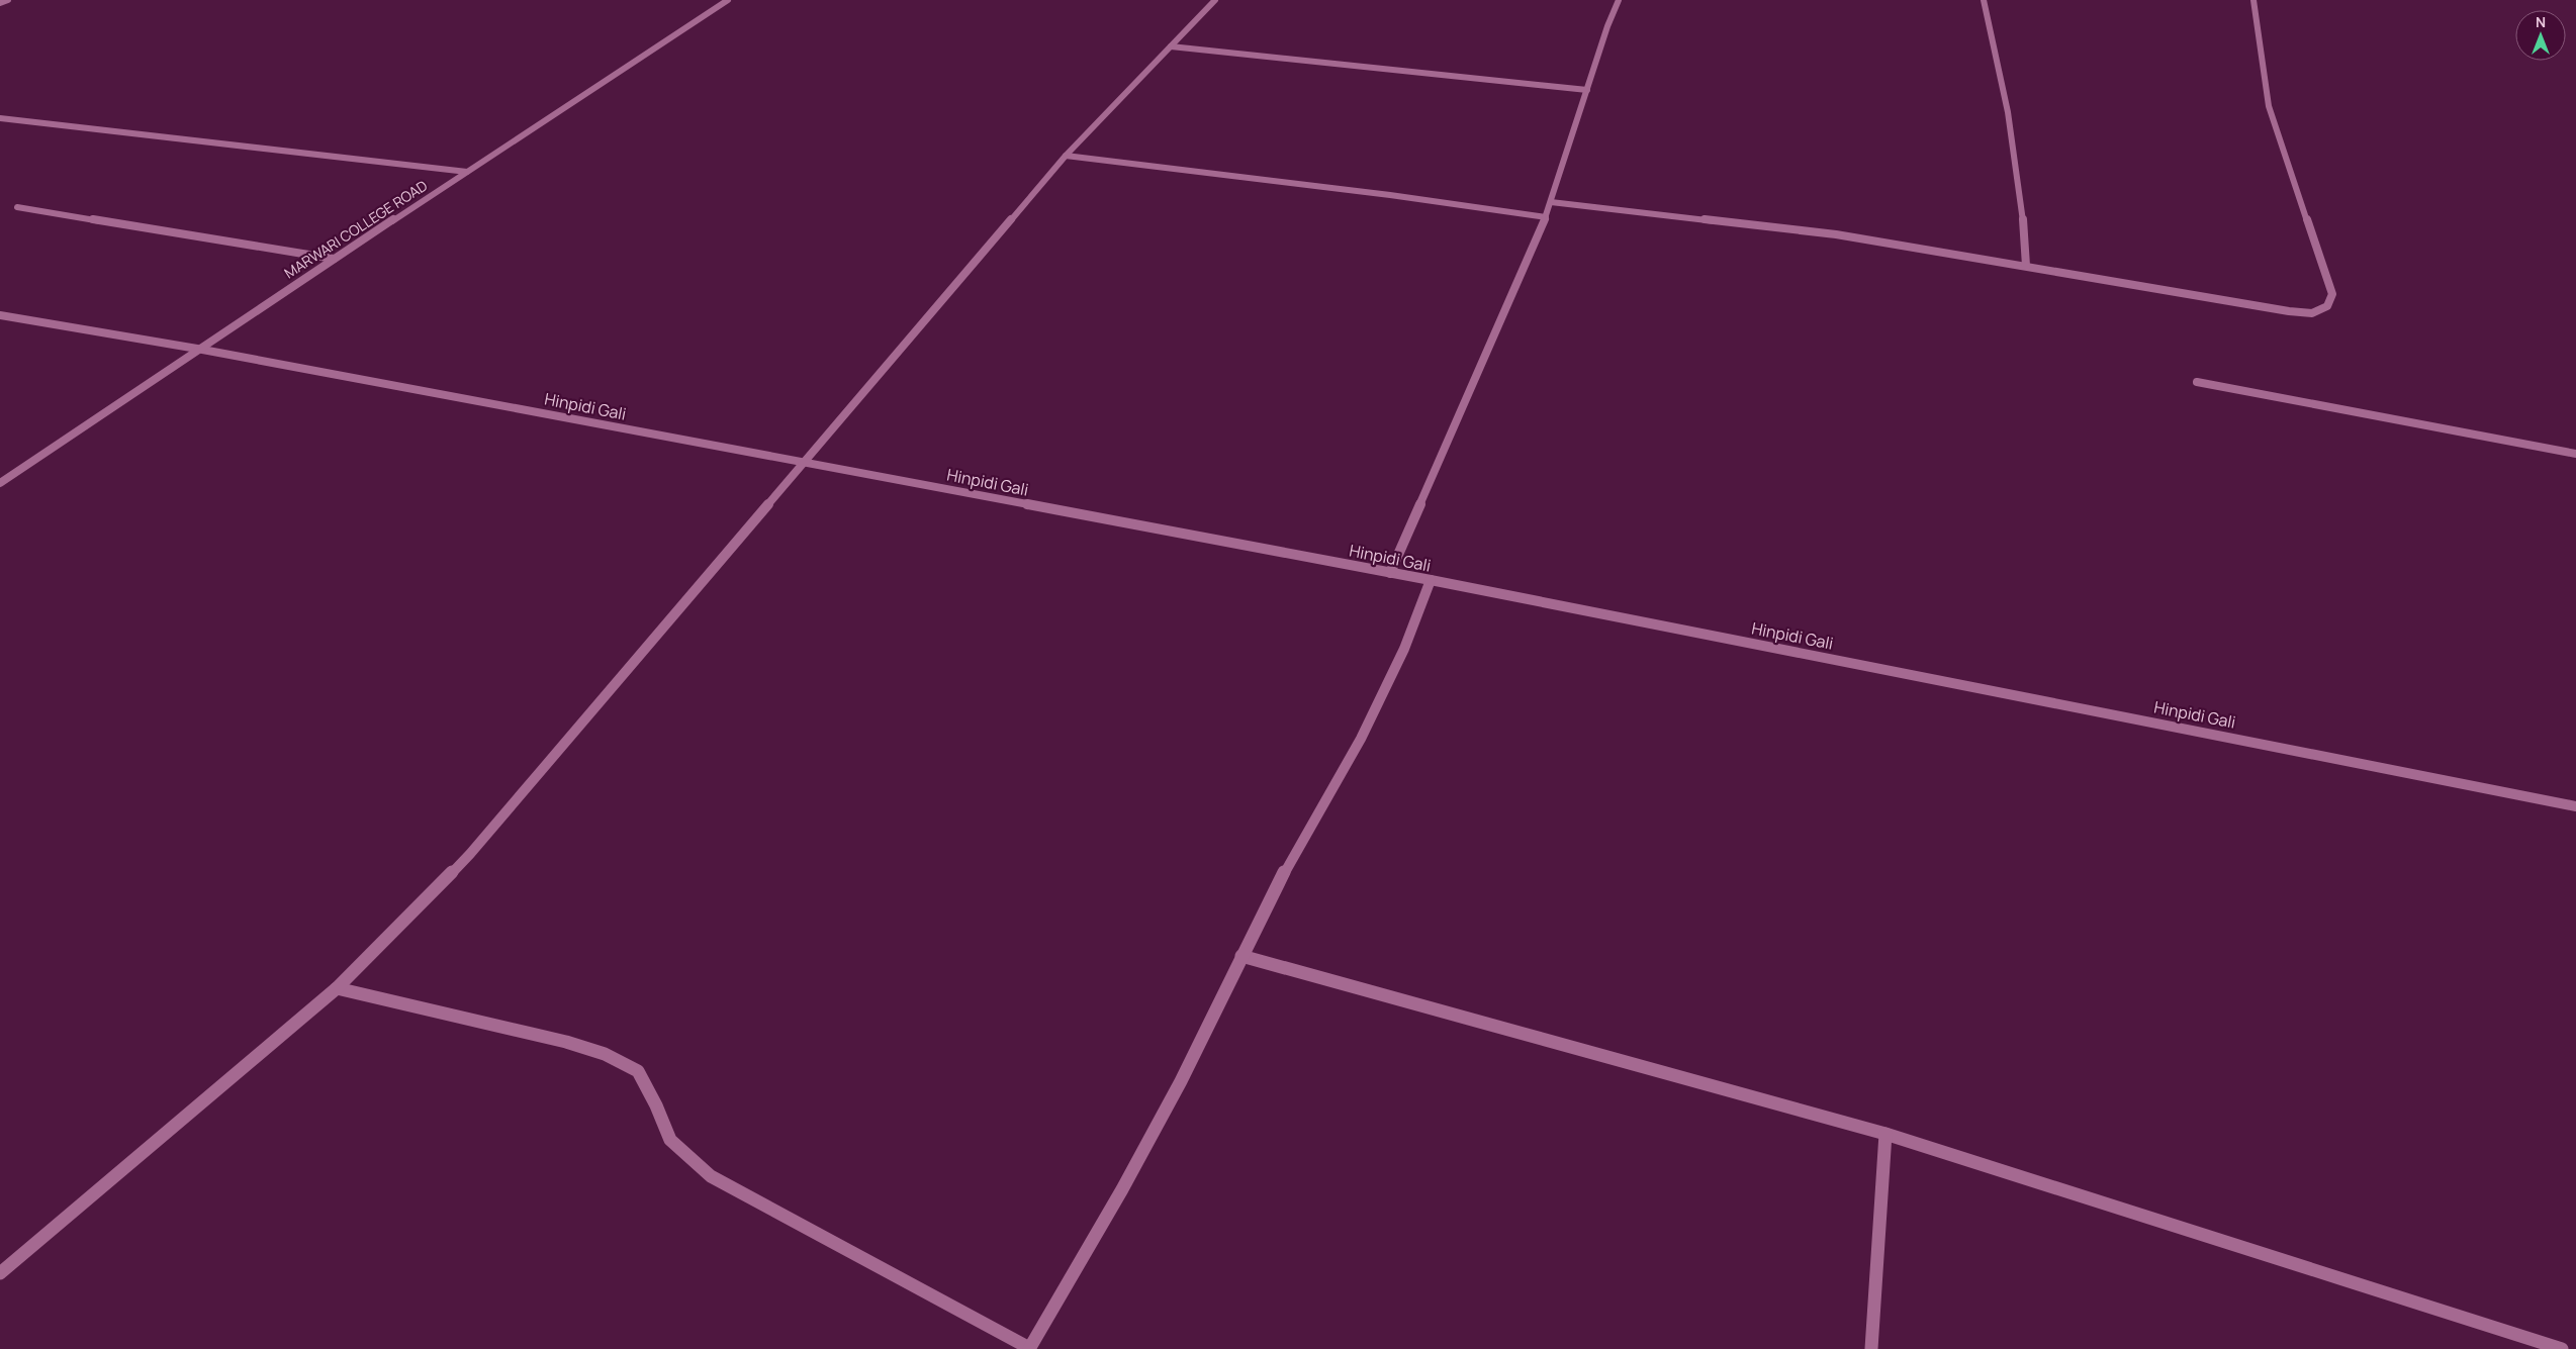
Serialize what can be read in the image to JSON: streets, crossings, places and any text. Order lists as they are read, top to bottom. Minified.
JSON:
{"streets":{"street":["MARWARI COLLEGE ROAD","Hinpidi Gali"]},"crossings":[["MARWARI COLLEGE ROAD","Hinpidi Gali"]],"north":"top"}
